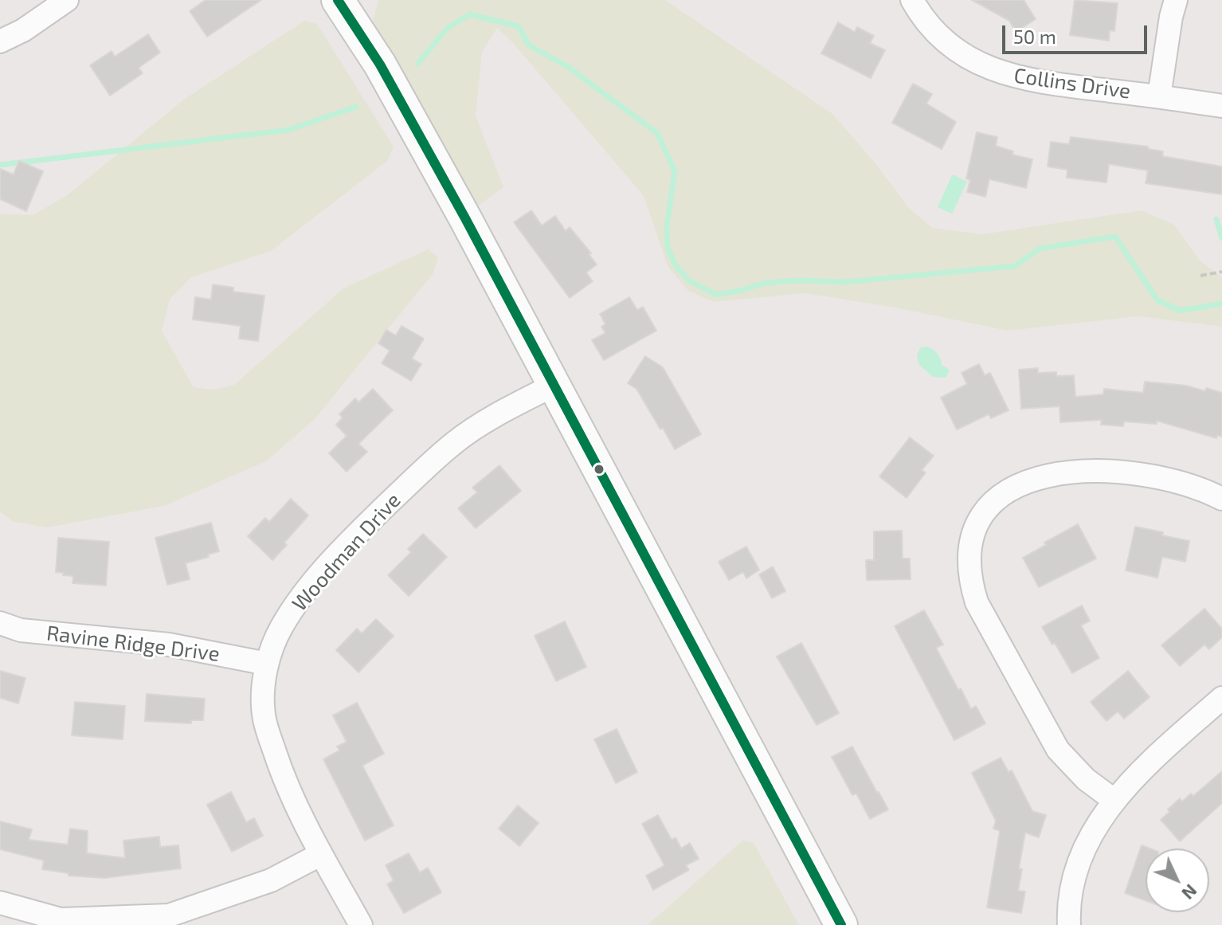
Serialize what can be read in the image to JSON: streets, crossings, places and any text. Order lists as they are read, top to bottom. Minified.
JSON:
{"streets":{"street":["Collins Drive","Woodman Drive","Ravine Ridge Drive"]},"crossings":[["Woodman Drive","Ravine Ridge Drive"]],"scale_bar":"50 m","north":"bottom right"}
